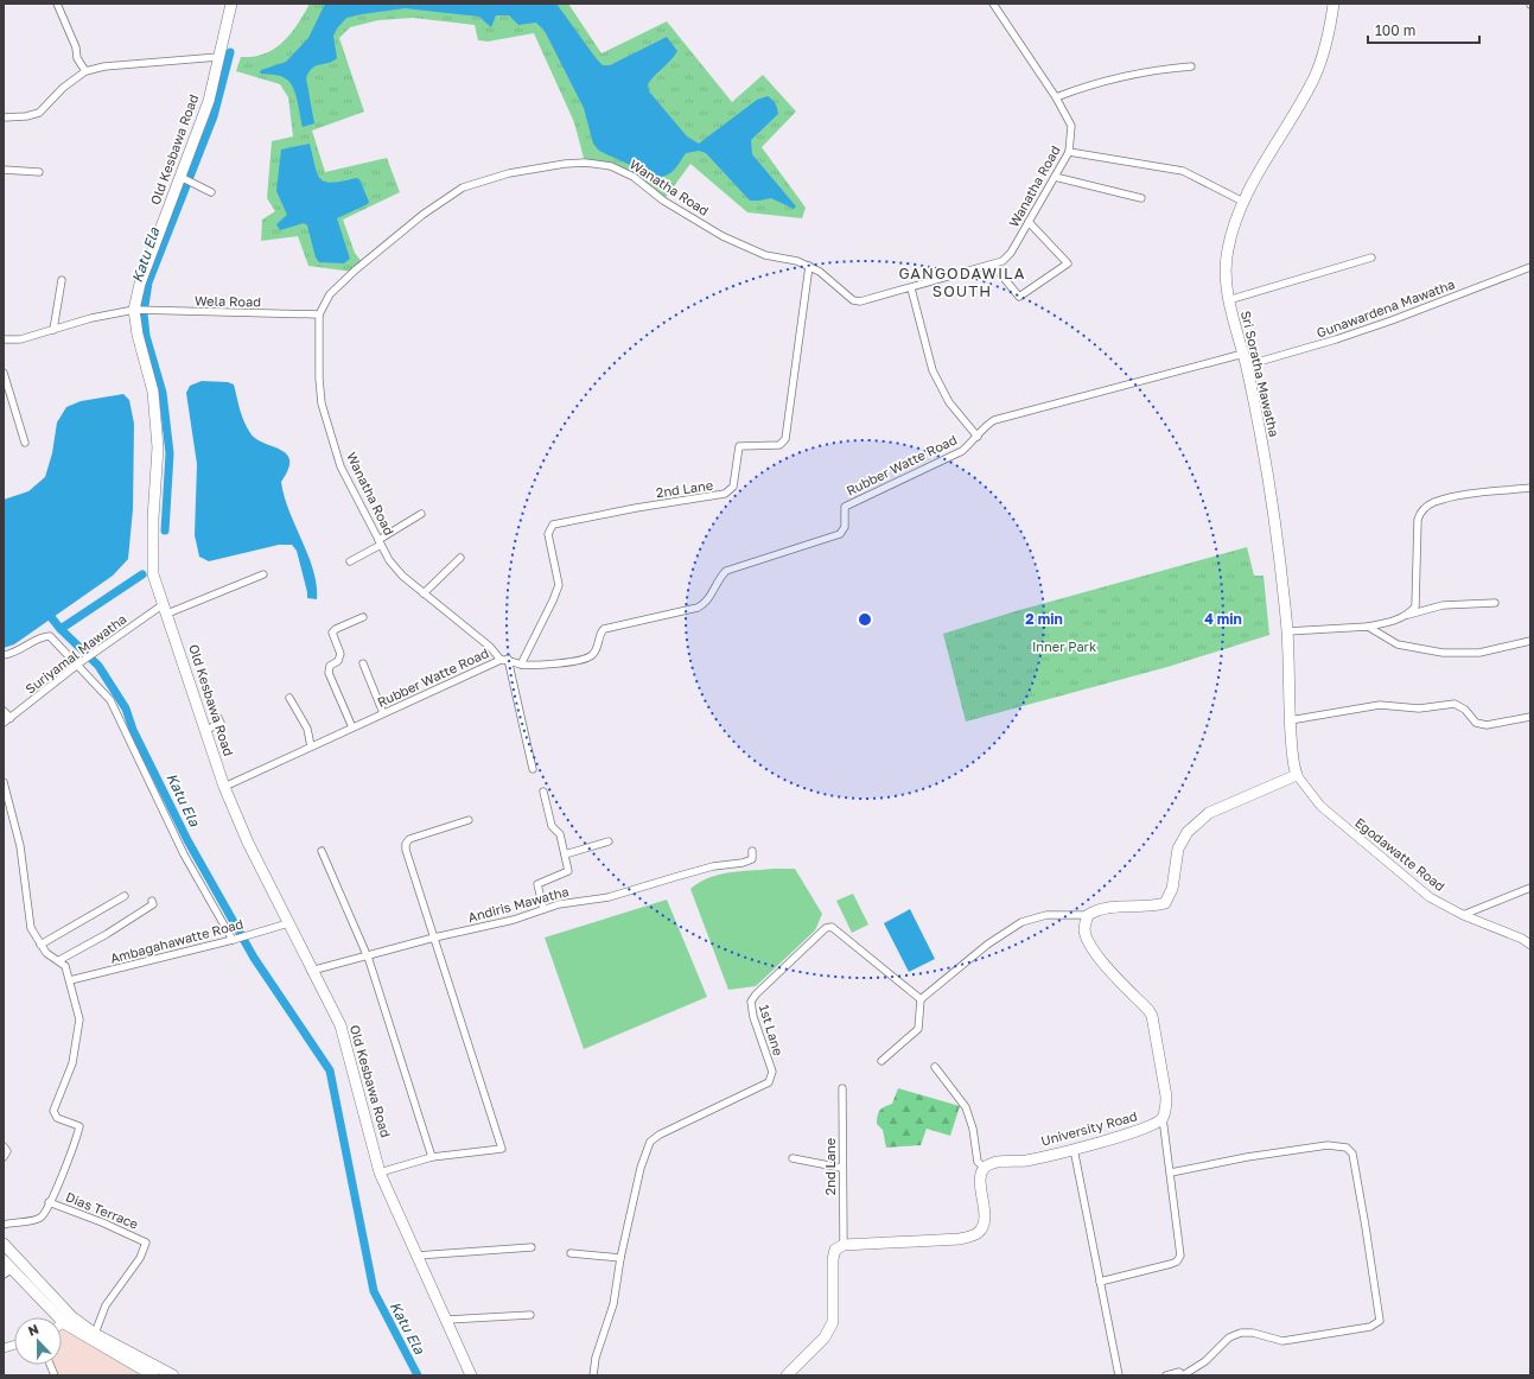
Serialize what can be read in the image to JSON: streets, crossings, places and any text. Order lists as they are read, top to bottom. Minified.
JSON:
{"streets":{"main road":["Old Kesbawa Road","Sri Soratha Mawatha","University Road"],"street":["Wanatha Road","Wela Road","Gunawardena Mawatha","Rubber Watte Road","2nd Lane","Suriyamal Mawatha","Egodawatte Road","Andiris Mawatha","Ambagahawatte Road","1st Lane","Dias Terrace"]},"crossings":[["Old Kesbawa Road","Wela Road"],["Old Kesbawa Road","Rubber Watte Road"],["Old Kesbawa Road","Suriyamal Mawatha"],["Old Kesbawa Road","Andiris Mawatha"],["Old Kesbawa Road","Ambagahawatte Road"],["Wanatha Road","Wela Road"],["Wanatha Road","Rubber Watte Road"],["Wanatha Road","2nd Lane"],["Gunawardena Mawatha","Sri Soratha Mawatha"],["Sri Soratha Mawatha","Rubber Watte Road"],["Sri Soratha Mawatha","Egodawatte Road"],["Rubber Watte Road","2nd Lane"]],"districts":["GANGODAWILA SOUTH"],"water":["Katu Ela"],"parks":["Inner Park"],"scale_bar":"100 m","north":"top","rings":["2 min","4 min"]}
